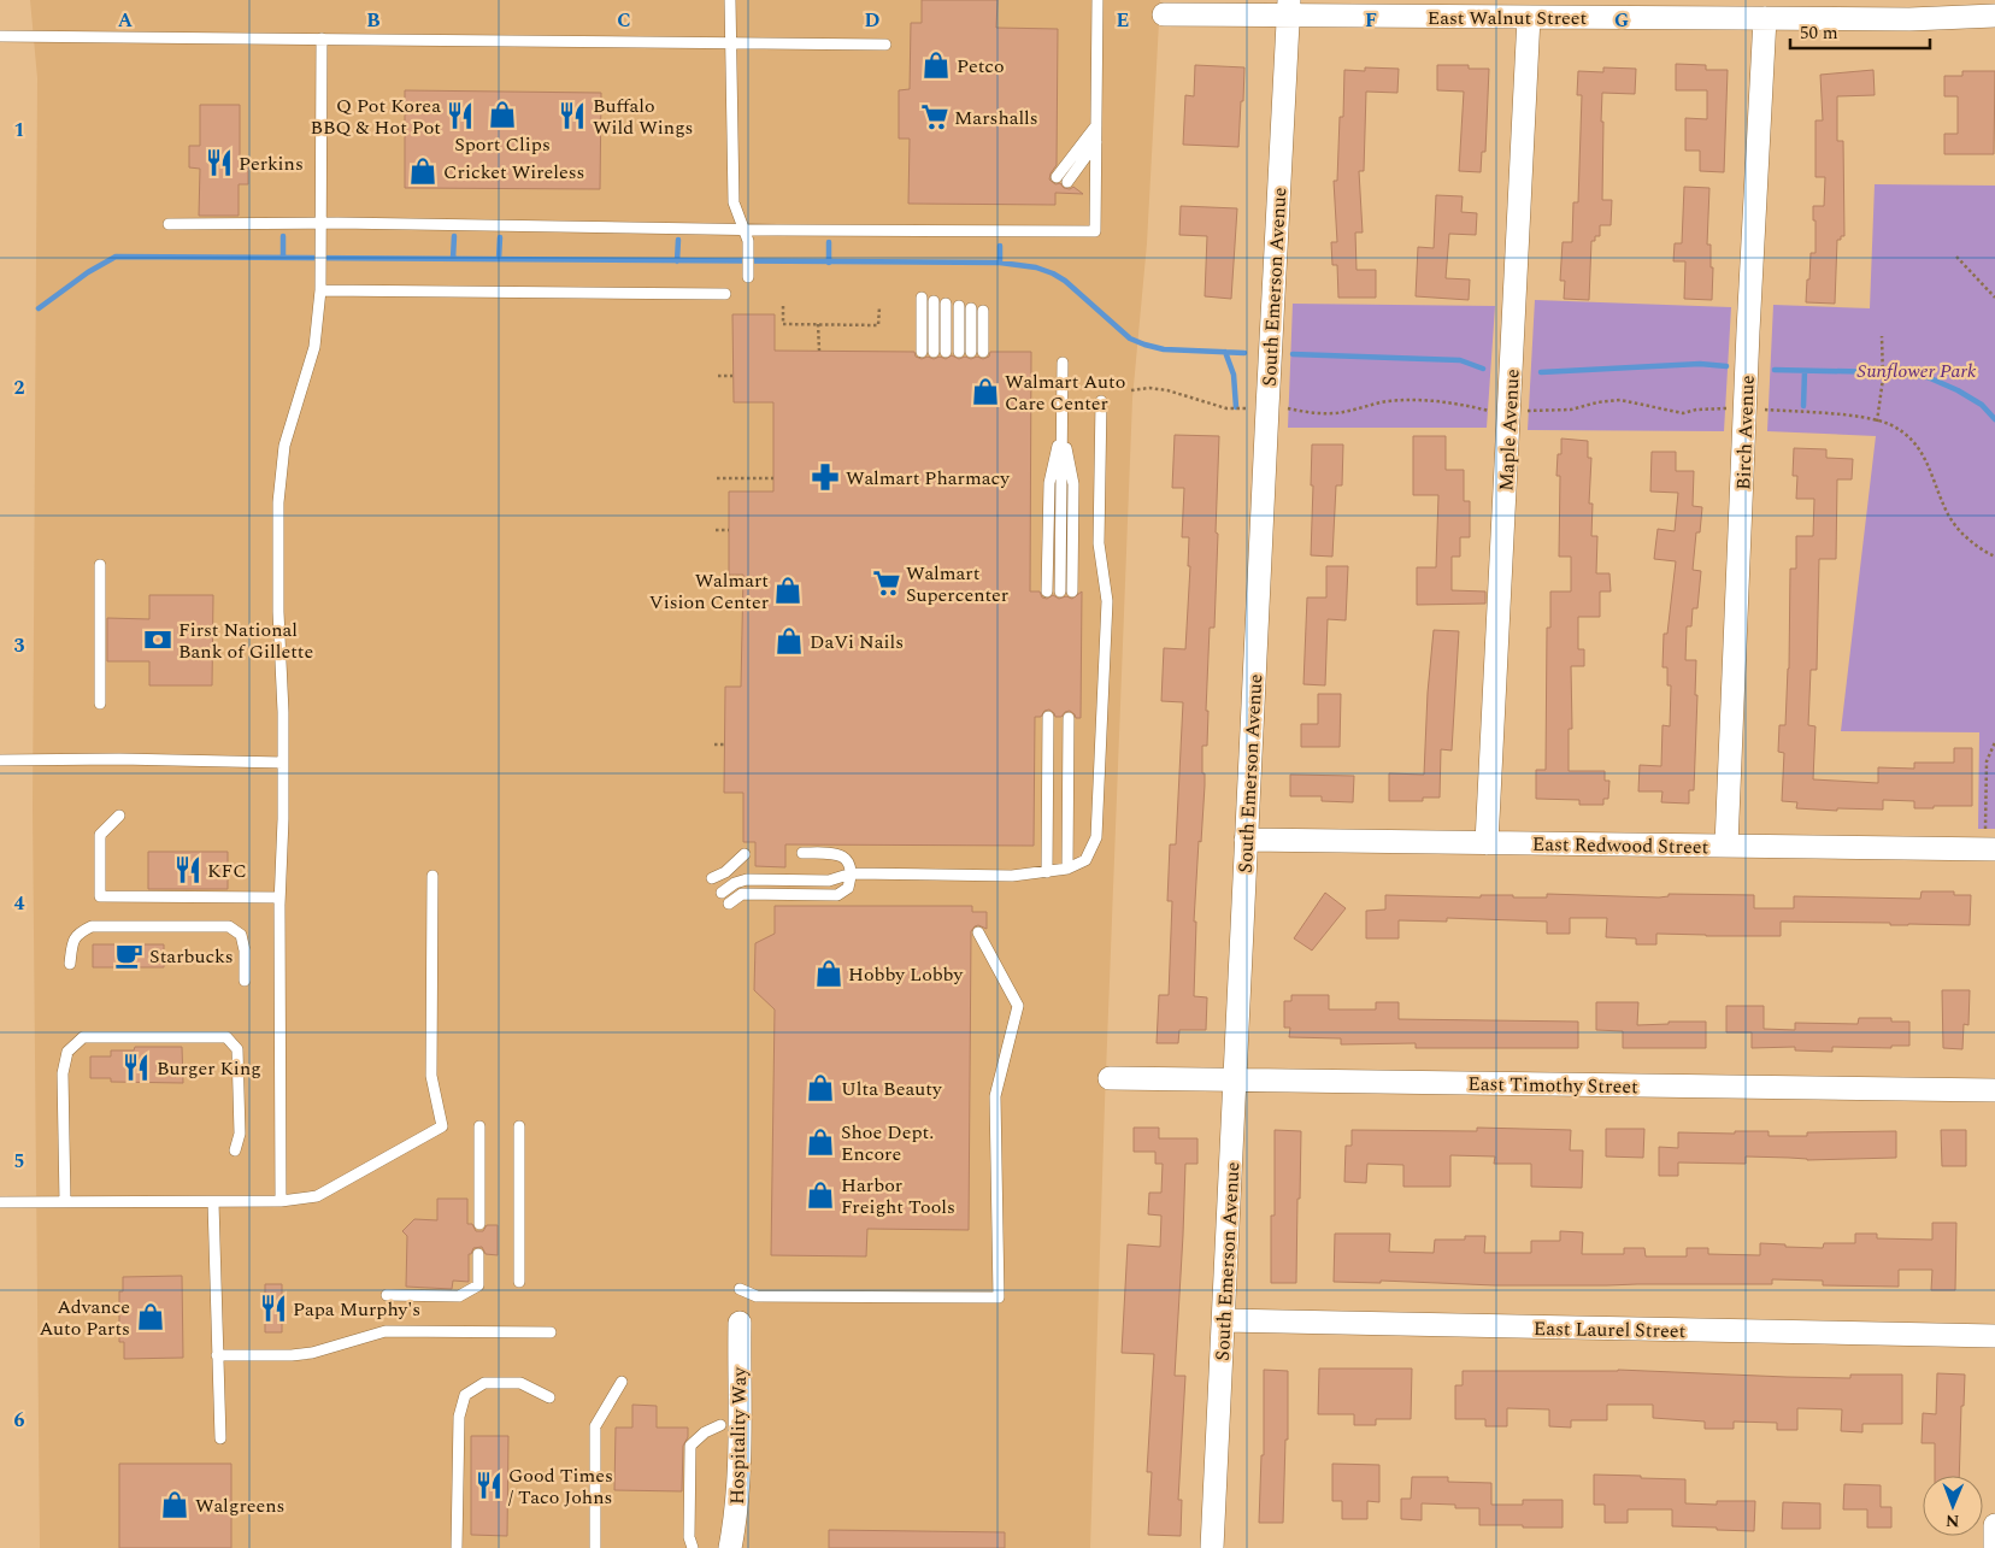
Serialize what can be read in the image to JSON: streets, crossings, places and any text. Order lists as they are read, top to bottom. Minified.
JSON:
{"streets":{"street":["East Walnut Street","South Emerson Avenue","Maple Avenue","Birch Avenue","East Redwood Street","East Timothy Street","East Laurel Street","Hospitality Way"]},"crossings":[["East Walnut Street","South Emerson Avenue"],["East Walnut Street","Maple Avenue"],["East Walnut Street","Birch Avenue"],["South Emerson Avenue","East Redwood Street"],["South Emerson Avenue","East Timothy Street"],["South Emerson Avenue","East Laurel Street"],["Maple Avenue","East Redwood Street"],["Birch Avenue","East Redwood Street"]],"parks":["Sunflower Park"],"places":{"shop":["Petco","Sport Clips","Cricket Wireless","Walmart Auto Care Center","Walmart Vision Center","DaVi Nails","Hobby Lobby","Ulta Beauty","Shoe Dept. Encore","Harbor Freight Tools","Advance Auto Parts","Walgreens"],"restaurant":["Q Pot Korea BBQ & Hot Pot","Buffalo Wild Wings","Perkins","KFC","Burger King","Papa Murphy's","Good Times / Taco Johns"],"supermarket":["Marshalls","Walmart Supercenter"],"pharmacy":["Walmart Pharmacy"],"bank":["First National Bank of Gillette"],"cafe":["Starbucks"]},"scale_bar":"50 m","north":"bottom","grid":{"columns":["A","B","C","D","E","F","G"],"rows":["1","2","3","4","5","6"]}}
